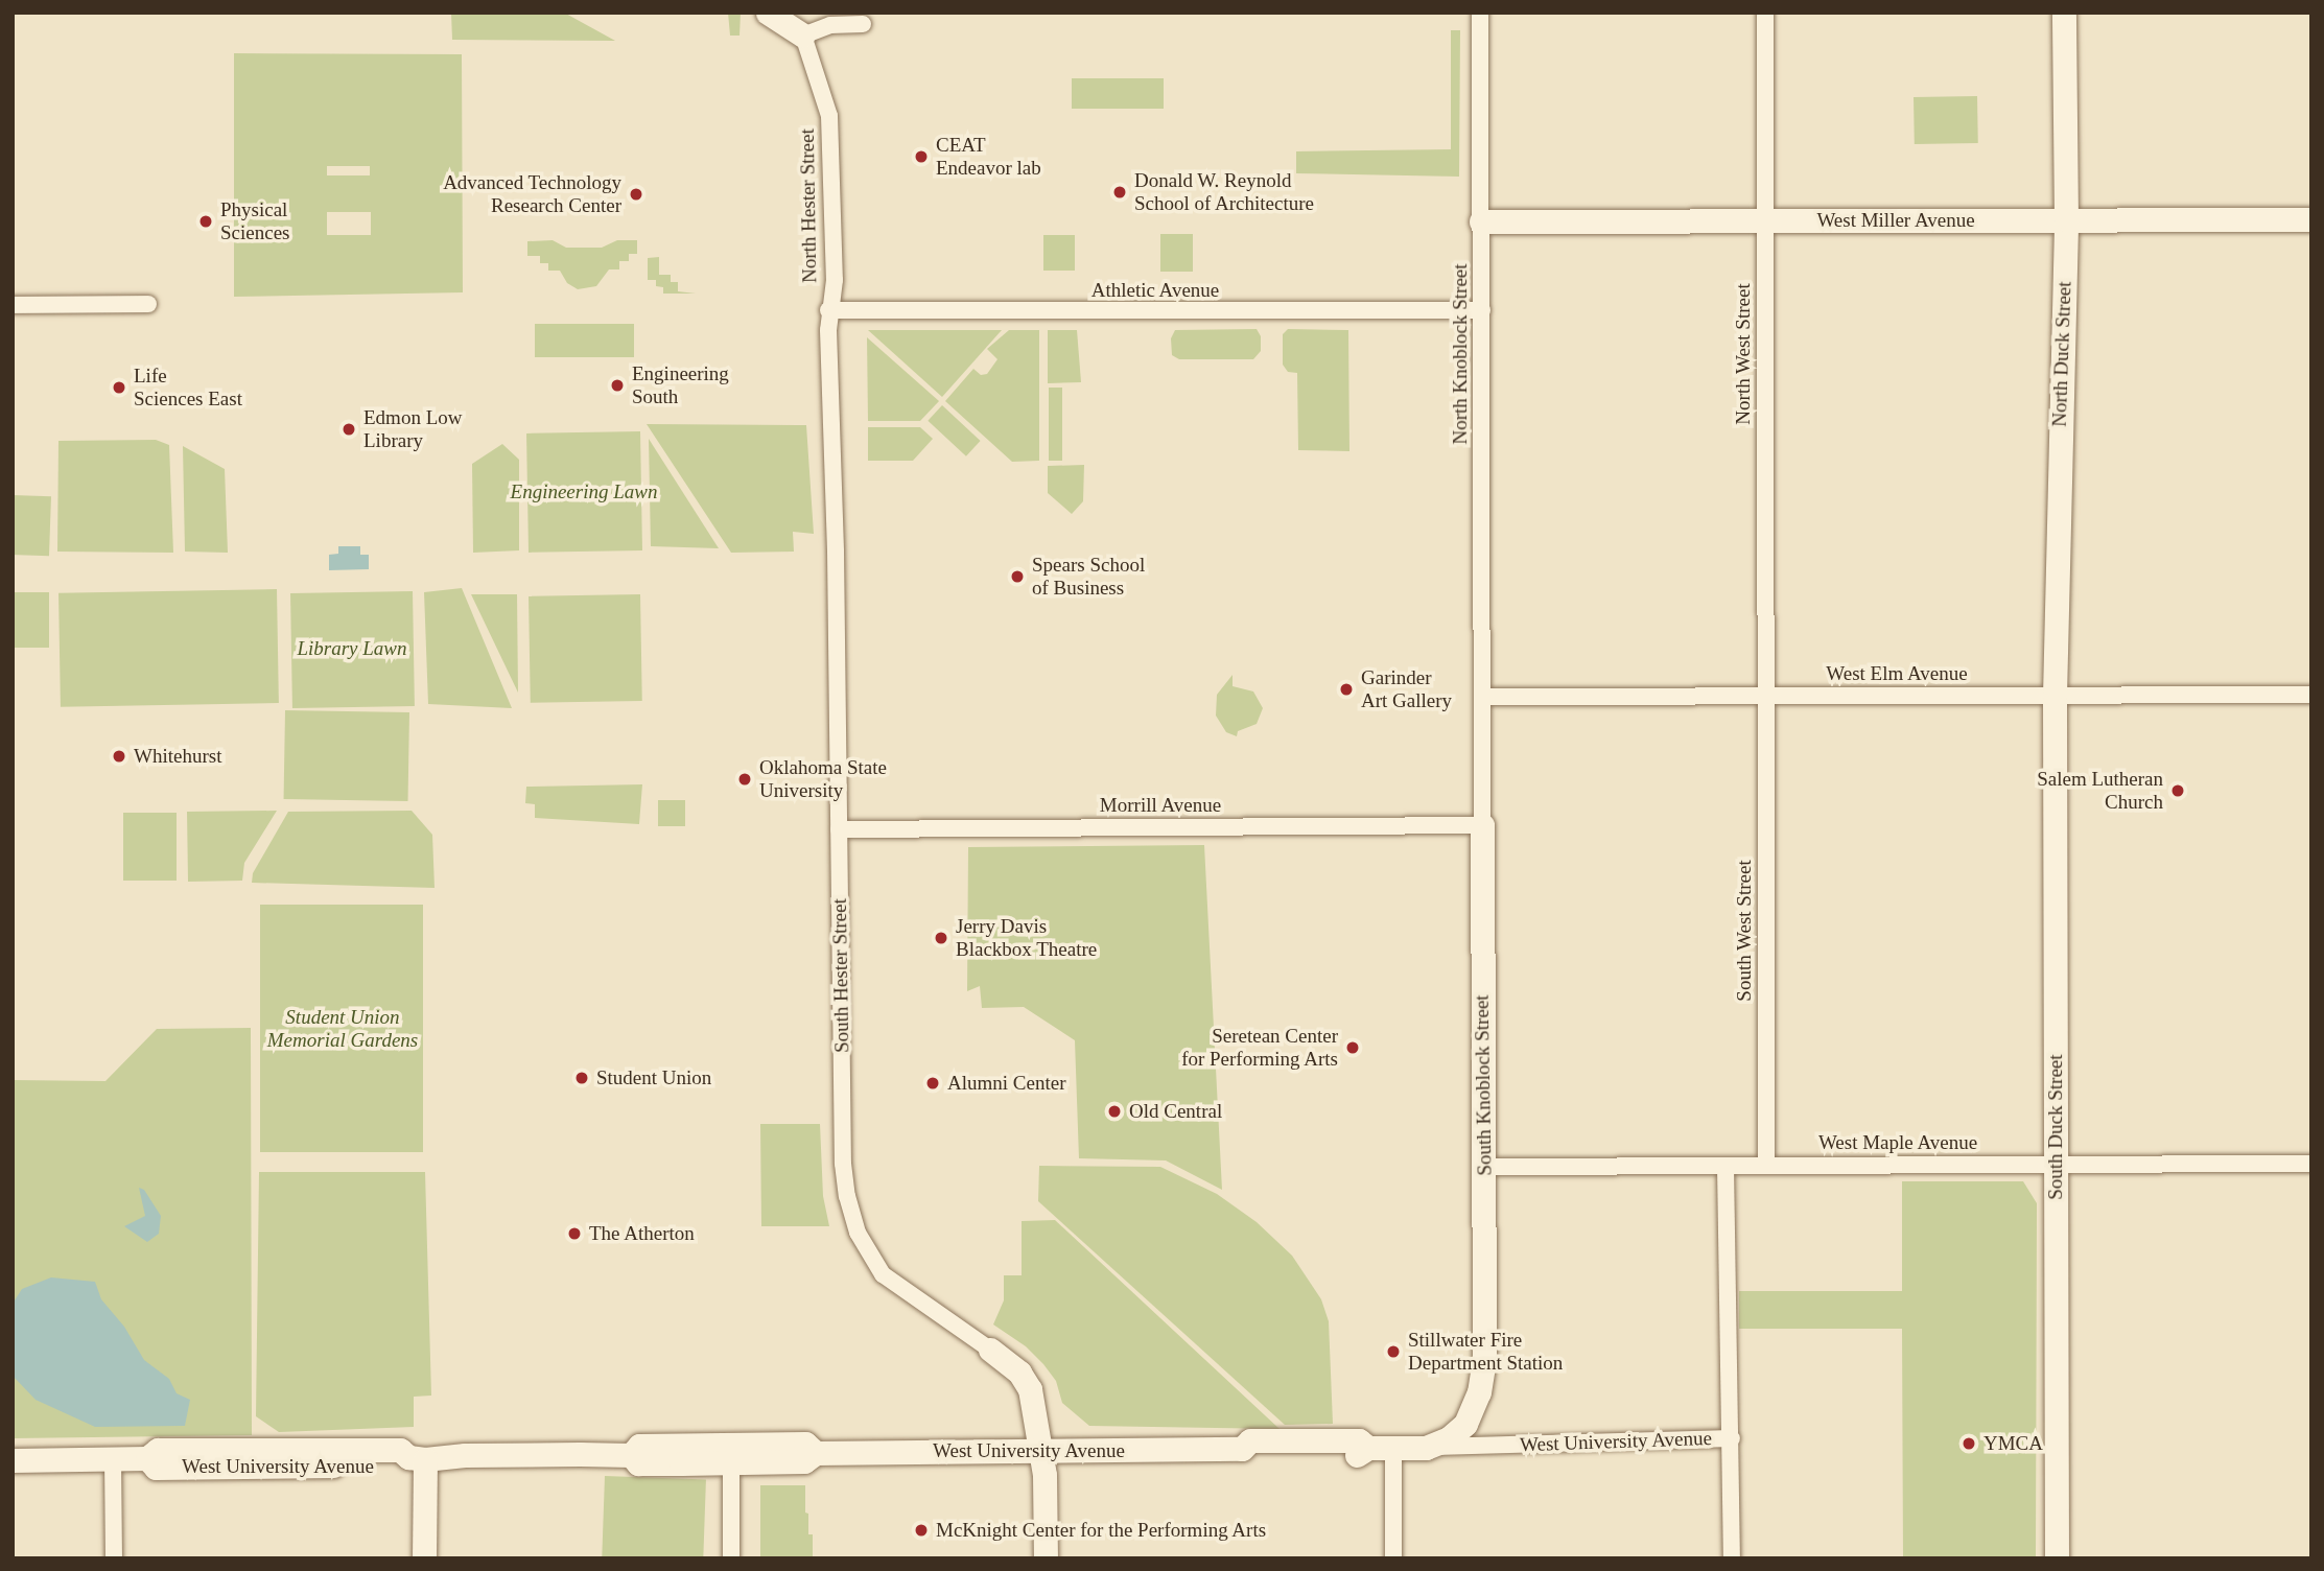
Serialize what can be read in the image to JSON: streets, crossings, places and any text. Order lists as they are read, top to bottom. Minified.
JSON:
{"streets":{"street":["North Hester Street","West Miller Avenue","Athletic Avenue","North Knoblock Street","North West Street","North Duck Street","West Elm Avenue","Morrill Avenue","South West Street","South Hester Street","South Knoblock Street","South Duck Street","West Maple Avenue","West University Avenue"]},"crossings":[["North Hester Street","Athletic Avenue"],["North Hester Street","South Hester Street"],["West Miller Avenue","North Knoblock Street"],["West Miller Avenue","North West Street"],["West Miller Avenue","North Duck Street"],["Athletic Avenue","North Knoblock Street"],["Athletic Avenue","South Hester Street"],["North Knoblock Street","West Elm Avenue"],["North Knoblock Street","South Knoblock Street"],["North West Street","West Elm Avenue"],["North West Street","South West Street"],["North Duck Street","West Elm Avenue"],["North Duck Street","South Duck Street"],["West Elm Avenue","South West Street"],["West Elm Avenue","South Knoblock Street"],["West Elm Avenue","South Duck Street"],["Morrill Avenue","South Hester Street"],["Morrill Avenue","South Knoblock Street"],["South West Street","West Maple Avenue"],["South Hester Street","West University Avenue"],["South Knoblock Street","West Maple Avenue"],["South Knoblock Street","West University Avenue"],["South Duck Street","West Maple Avenue"]],"parks":["Engineering Lawn","Library Lawn","Student Union Memorial Gardens"],"places":["CEAT Endeavor lab","Donald W. Reynold School of Architecture","Advanced Technology Research Center","Physical Sciences","Engineering South","Life Sciences East","Edmon Low Library","Spears School of Business","Garinder Art Gallery","Whitehurst","Oklahoma State University","Salem Lutheran Church","Jerry Davis Blackbox Theatre","Seretean Center for Performing Arts","Student Union","Alumni Center","Old Central","The Atherton","Stillwater Fire Department Station","YMCA","McKnight Center for the Performing Arts"]}
